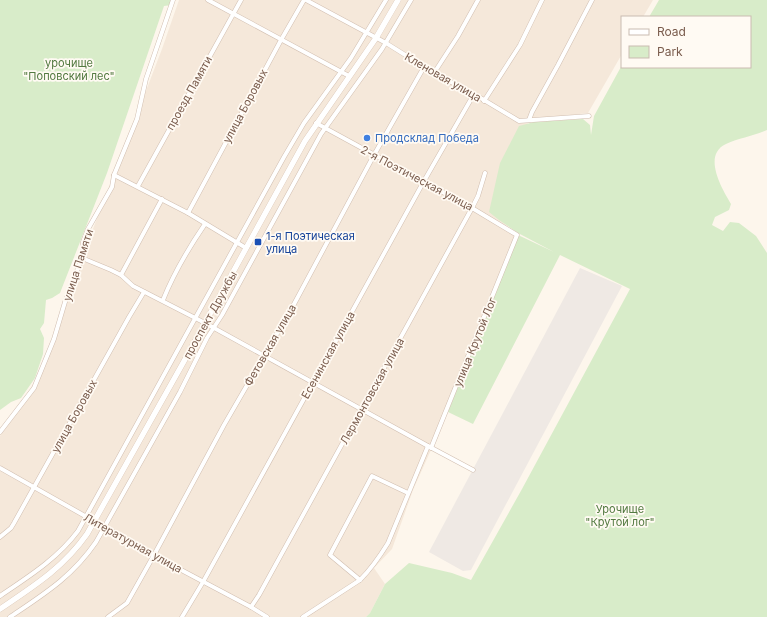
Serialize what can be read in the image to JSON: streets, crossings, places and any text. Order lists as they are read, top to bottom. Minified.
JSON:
{"streets":{"main road":["проспект Дружбы"],"street":["Кленовая улица","проезд Памяти","улица Боровых","2-я Поэтическая улица","улица Памяти","улица Крутой Лог","Фетовская улица","Есенинская улица","Лермонтовская улица","Литературная улица"]},"crossings":[["Кленовая улица","улица Боровых"],["Кленовая улица","проспект Дружбы"],["Кленовая улица","Фетовская улица"],["Кленовая улица","Есенинская улица"],["улица Боровых","Литературная улица"],["2-я Поэтическая улица","проспект Дружбы"],["2-я Поэтическая улица","улица Крутой Лог"],["2-я Поэтическая улица","Фетовская улица"],["2-я Поэтическая улица","Есенинская улица"],["2-я Поэтическая улица","Лермонтовская улица"],["проспект Дружбы","Литературная улица"],["Фетовская улица","Литературная улица"],["Есенинская улица","Литературная улица"],["Лермонтовская улица","Литературная улица"]],"parks":["урочище \"Поповский лес\"","Урочище \"Крутой лог\""],"places":{"other":["Продсклад Победа"],"transit":["1-я Поэтическая улица"]},"legend":["Road","Park"]}
